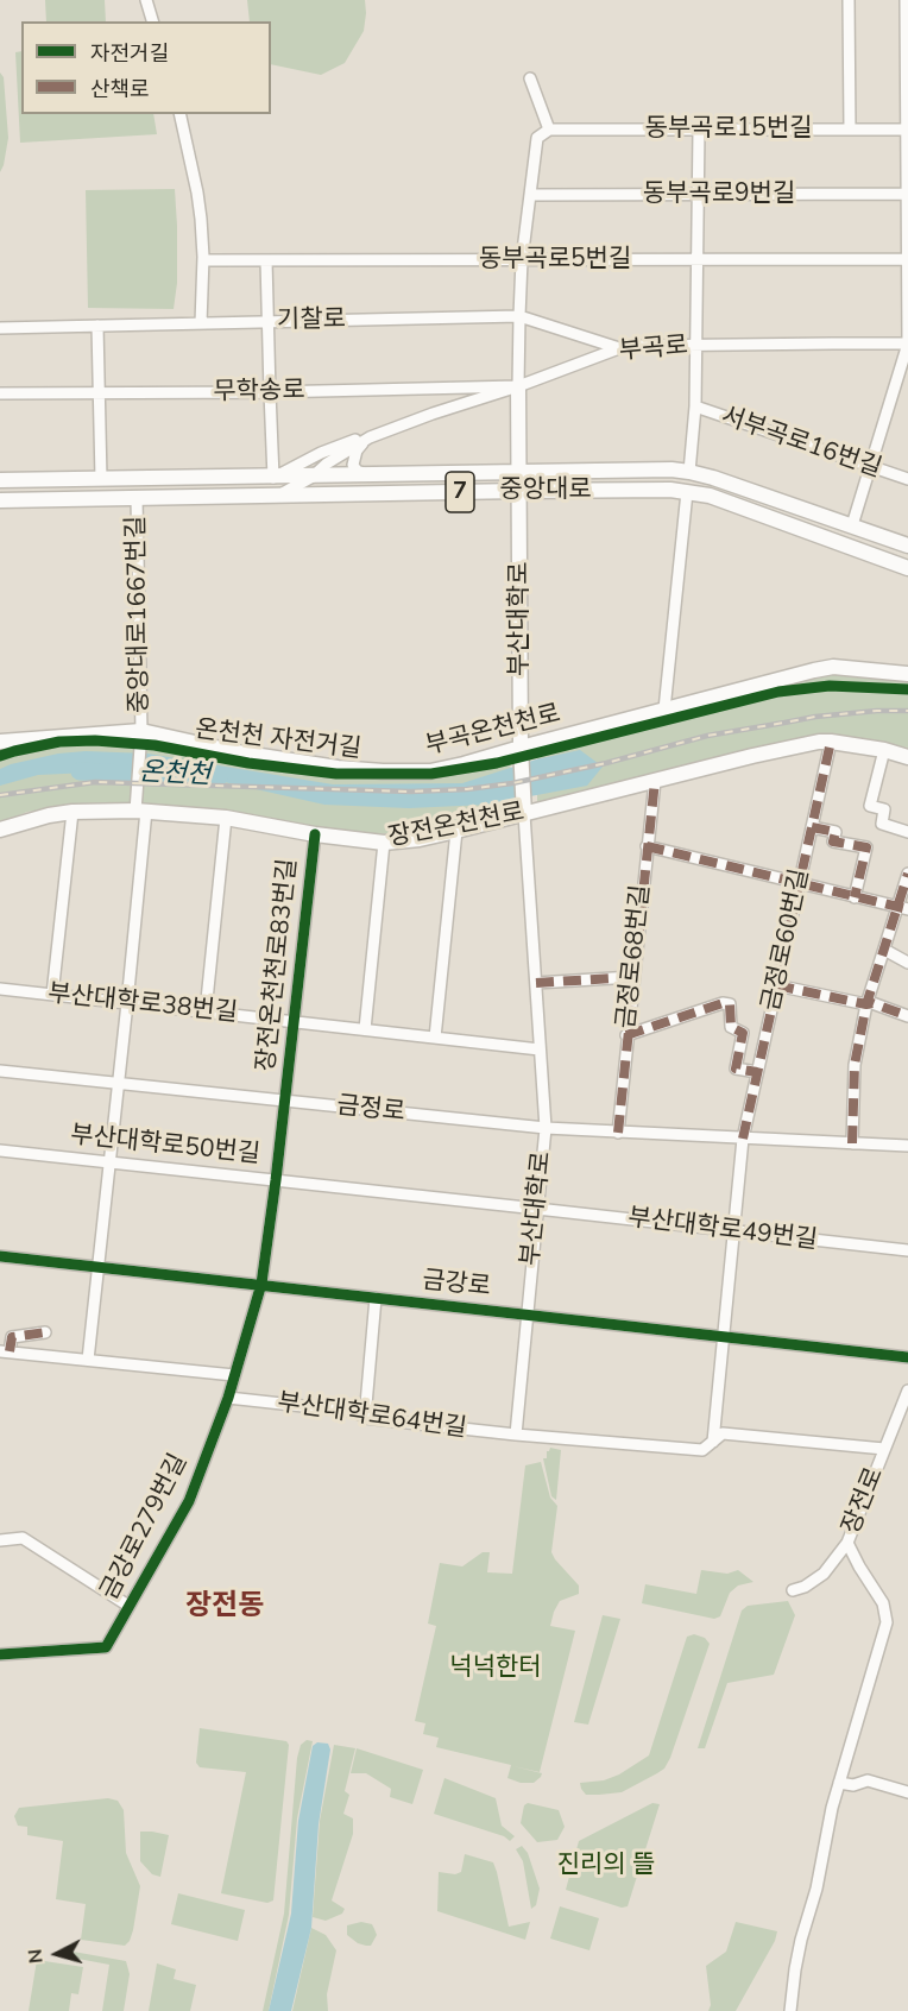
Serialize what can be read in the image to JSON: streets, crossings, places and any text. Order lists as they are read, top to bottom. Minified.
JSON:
{"streets":{"main road":["중앙대로","7","부산대학로","부곡온천천로","장전온천천로"],"street":["동부곡로15번길","동부곡로9번길","동부곡로5번길","기찰로","부곡로","무학송로","서부곡로16번길","중앙대로1667번길","금정로60번길","금정로68번길","장전온천천로83번길","부산대학로38번길","금정로","부산대학로50번길","부산대학로49번길","금강로","부산대학로64번길","장전로","금강로279번길"],"cycle path":["온천천 자전거길"]},"crossings":[["기찰로","부곡로"],["부곡로","무학송로"],["부곡로","중앙대로"],["부곡로","부산대학로"],["무학송로","부산대학로"],["중앙대로","중앙대로1667번길"],["중앙대로","부산대학로"],["중앙대로1667번길","부곡온천천로"],["중앙대로1667번길","장전온천천로"],["중앙대로1667번길","부산대학로38번길"],["중앙대로1667번길","금정로"],["중앙대로1667번길","부산대학로50번길"],["중앙대로1667번길","금강로"],["부산대학로","부곡온천천로"],["부산대학로","장전온천천로"],["부산대학로","부산대학로38번길"],["부산대학로","금정로"],["부산대학로","부산대학로50번길"],["부산대학로","부산대학로49번길"],["부산대학로","금강로"],["부산대학로","부산대학로64번길"],["장전온천천로","금정로60번길"],["장전온천천로","금정로68번길"],["장전온천천로","장전온천천로83번길"],["금정로60번길","금정로"],["금정로68번길","금정로"],["장전온천천로83번길","부산대학로38번길"],["장전온천천로83번길","금정로"],["장전온천천로83번길","부산대학로50번길"],["장전온천천로83번길","금강로279번길"],["부산대학로50번길","부산대학로49번길"],["부산대학로50번길","금강로279번길"],["금강로","금강로279번길"],["부산대학로64번길","장전로"],["부산대학로64번길","금강로279번길"]],"districts":["장전동"],"water":["온천천"],"parks":["넉넉한터","진리의 뜰"],"legend":["자전거길","산책로"],"north":"left"}
